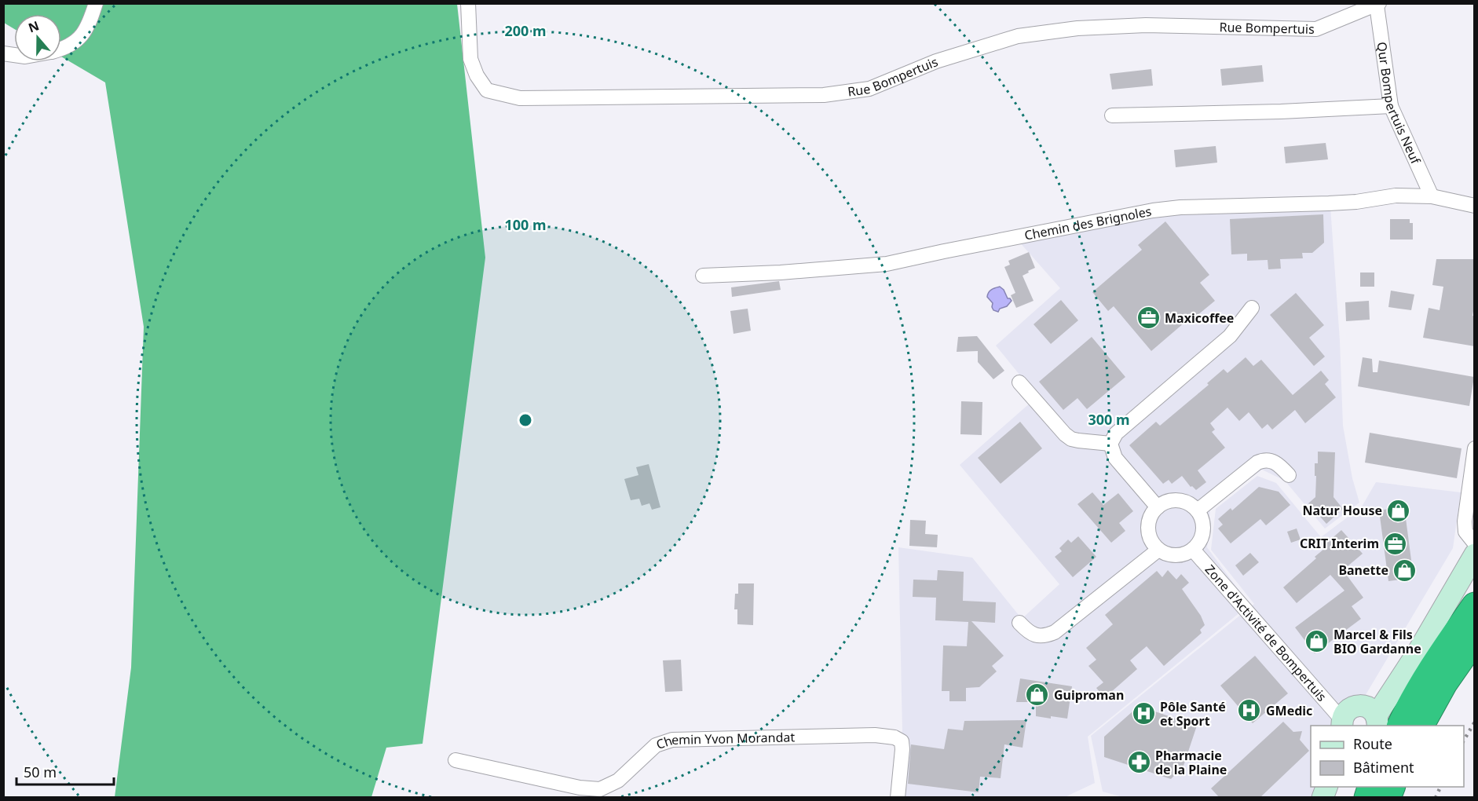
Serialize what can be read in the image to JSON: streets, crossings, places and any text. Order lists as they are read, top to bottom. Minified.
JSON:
{"streets":{"street":["Rue Bompertuis","Qur Bompertuis Neuf","Chemin des Brignoles","Zone d'Activité de Bompertuis","Chemin Yvon Morandat"]},"crossings":[["Rue Bompertuis","Qur Bompertuis Neuf"],["Qur Bompertuis Neuf","Chemin des Brignoles"]],"places":{"office":["Maxicoffee","CRIT Interim"],"shop":["Natur House","Banette","Marcel & Fils BIO Gardanne","Guiproman"],"hospital":["GMedic","Pôle Santé et Sport"],"pharmacy":["Pharmacie de la Plaine"]},"legend":["Route","Bâtiment"],"scale_bar":"50 m","north":"top","rings":["200 m","100 m","300 m"]}
